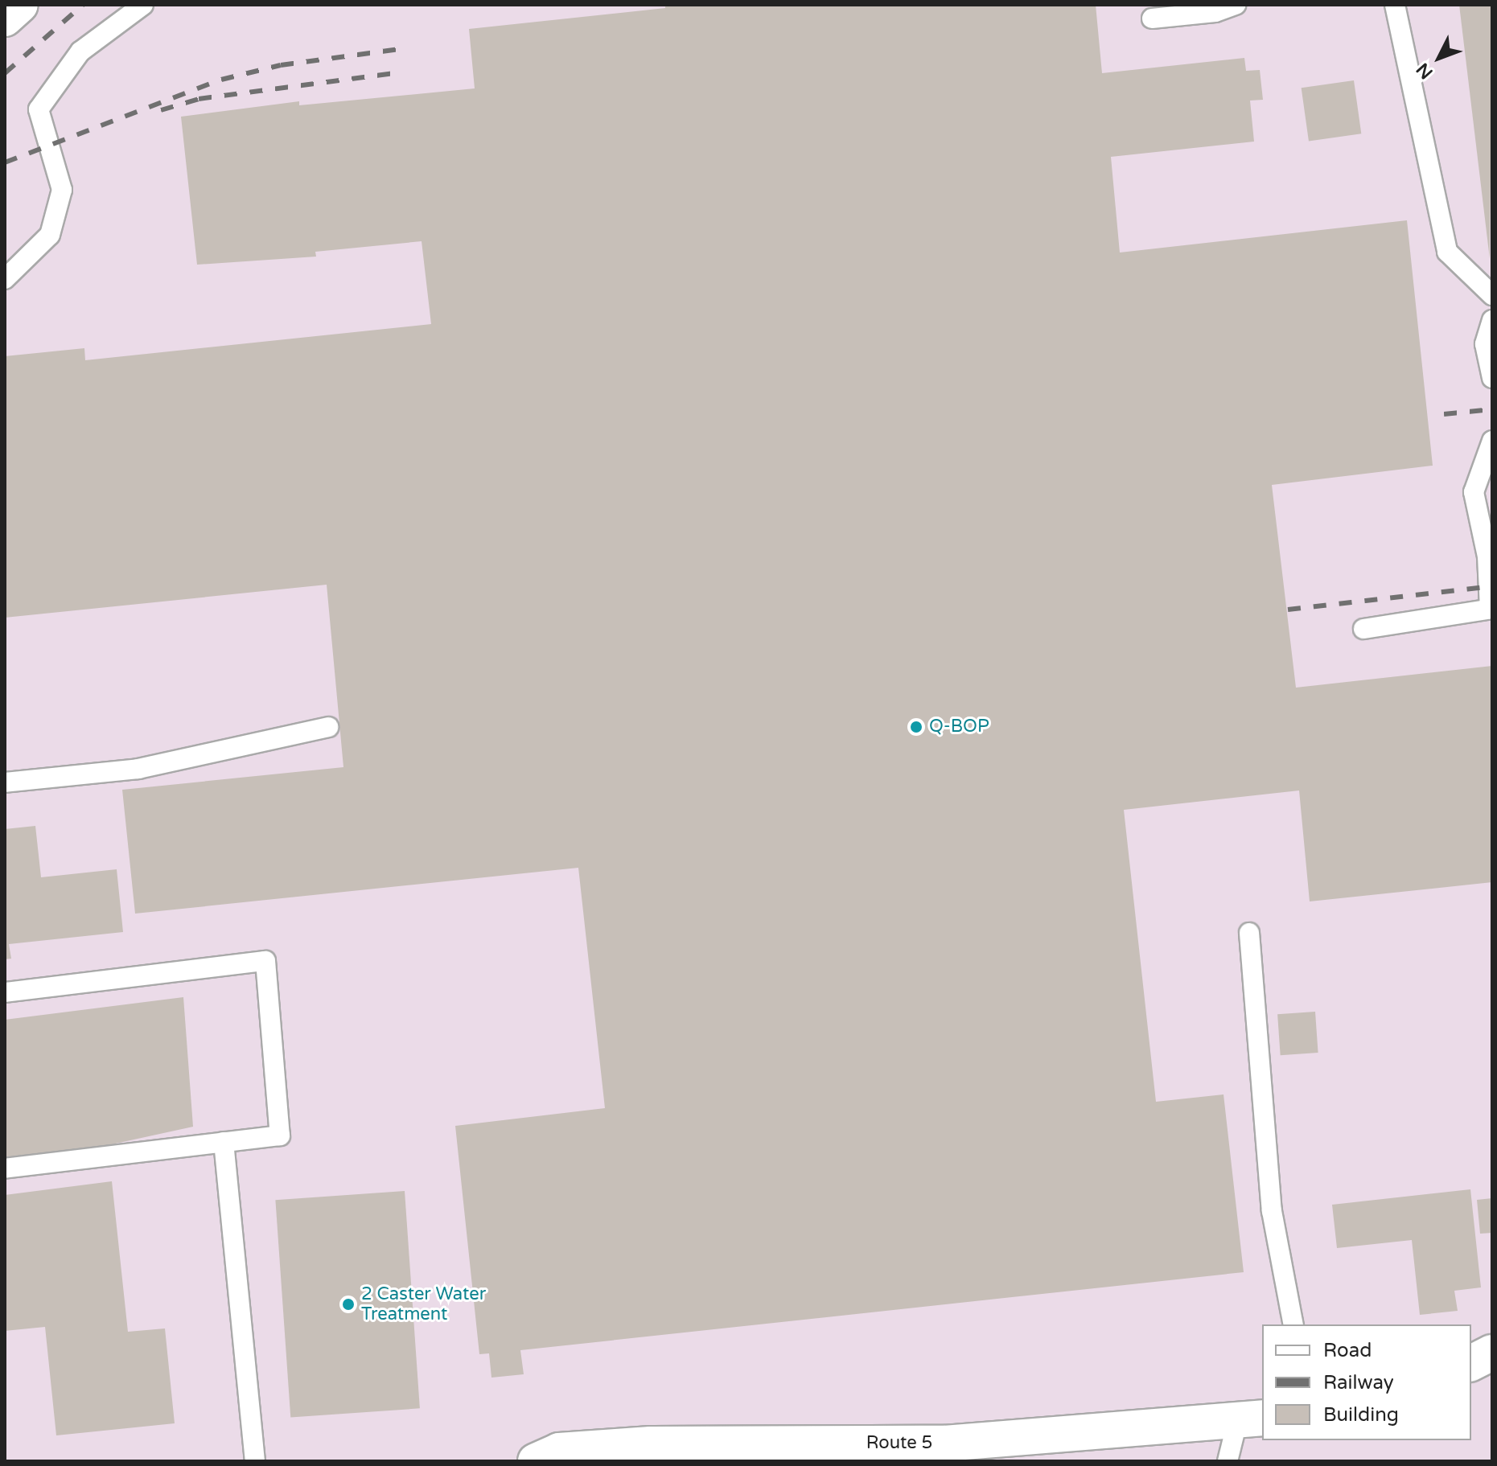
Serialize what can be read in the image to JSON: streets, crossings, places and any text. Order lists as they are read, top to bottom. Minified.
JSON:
{"streets":{"street":["Route 5"]},"places":["Q-BOP","2 Caster Water Treatment"],"legend":["Road","Railway","Building"],"north":"bottom left"}
